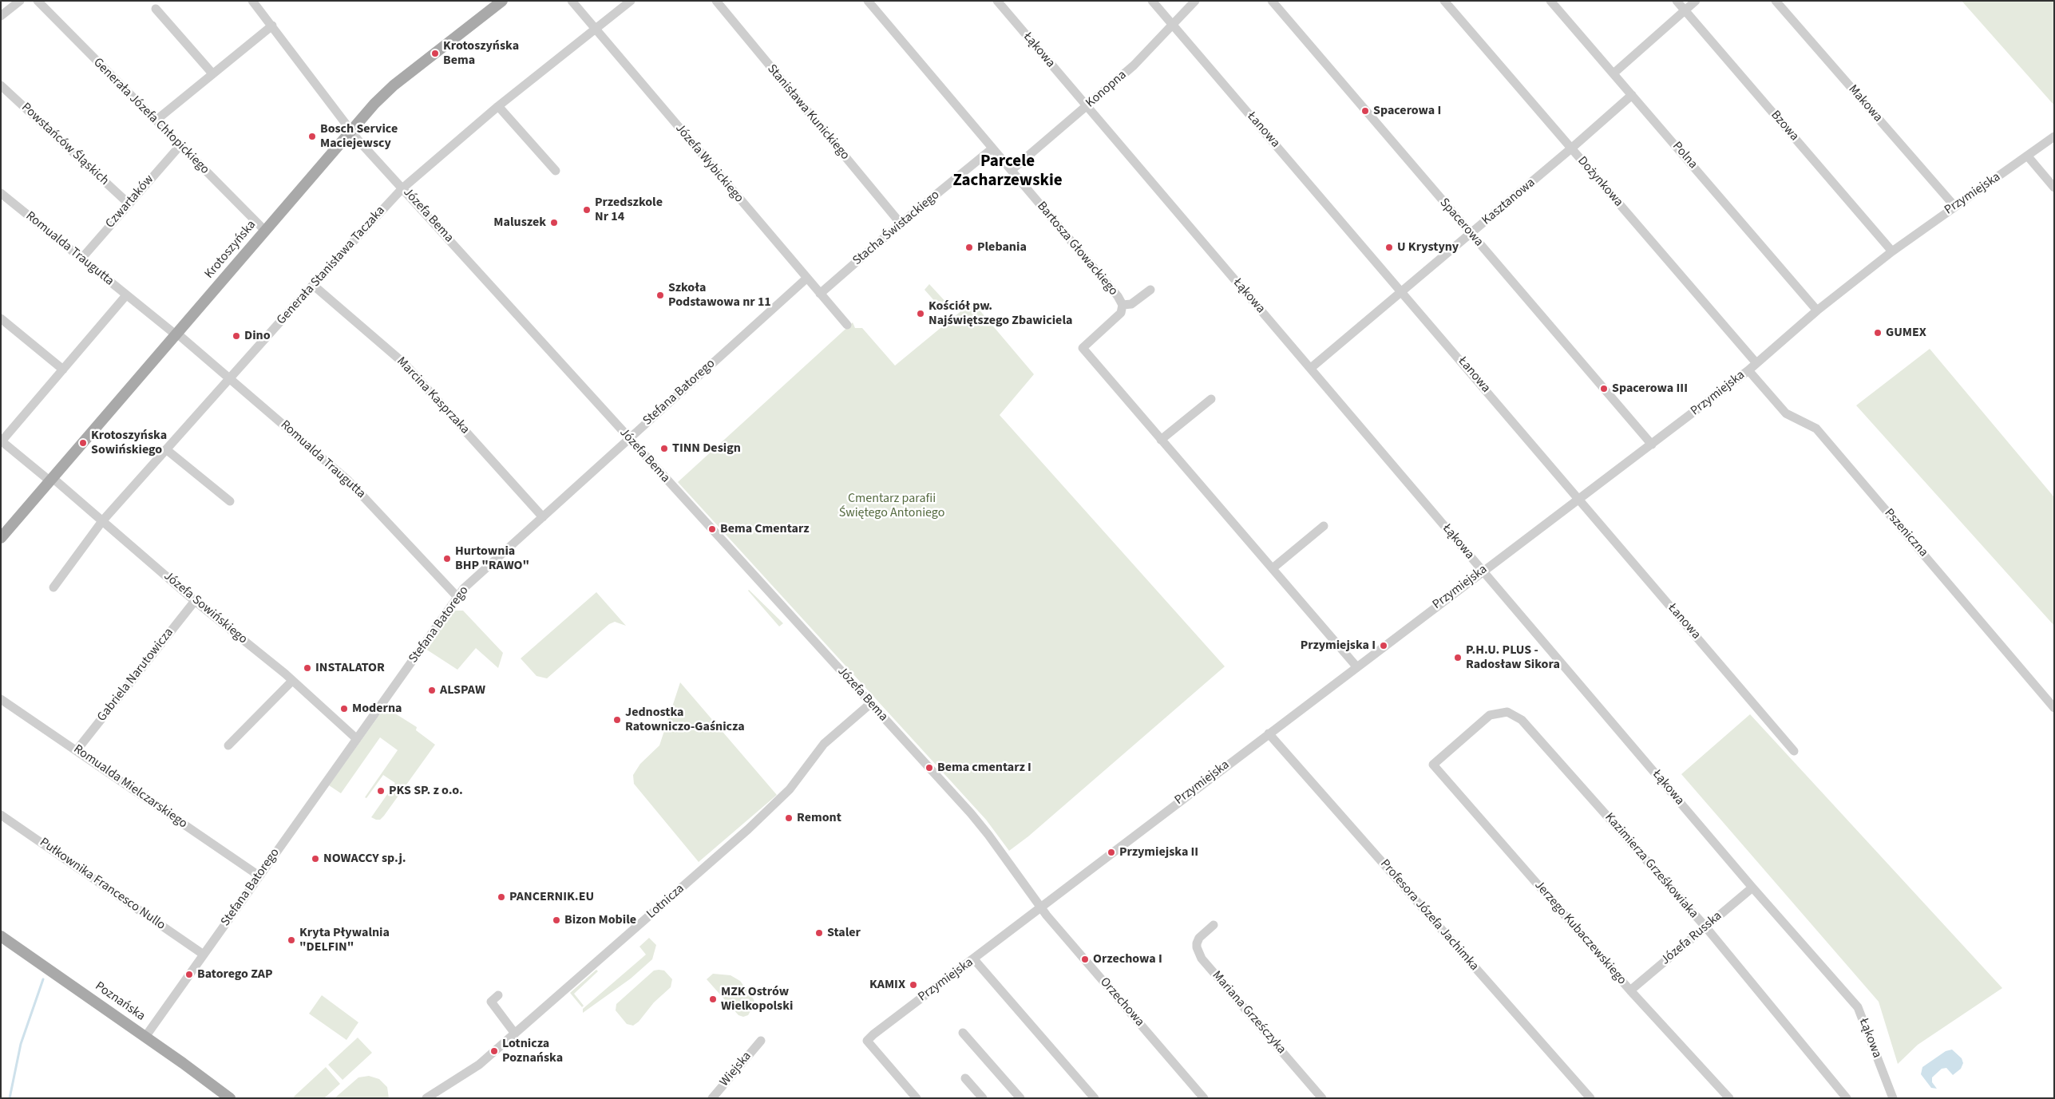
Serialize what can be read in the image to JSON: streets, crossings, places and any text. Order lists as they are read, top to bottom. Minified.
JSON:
{"streets":{"main road":["Krotoszyńska","Poznańska"],"street":["Łąkowa","Konopna","Makowa","Stanisława Kunickiego","Generała Józefa Chłopickiego","Bzowa","Łanowa","Powstańców Śląskich","Polna","Józefa Wybickiego","Dożynkowa","Przymiejska","Czwartaków","Kasztanowa","Józefa Bema","Spacerowa","Stacha Świstackiego","Romualda Traugutta","Bartosza Głowackiego","Generała Stanisława Taczaka","Stefana Batorego","Marcina Kasprzaka","Pszeniczna","Józefa Sowińskiego","Gabriela Narutowicza","Romualda Mielczarskiego","Kazimierza Grześkowiaka","Pułkownika Francesco Nullo","Lotnicza","Profesora Józefa Jachimka","Jerzego Kubaczewskiego","Józefa Russka","Orzechowa","Mariana Grześczyka","Wiejska"]},"crossings":[["Łąkowa","Konopna"],["Łąkowa","Przymiejska"],["Łąkowa","Kasztanowa"],["Łąkowa","Józefa Russka"],["Konopna","Łanowa"],["Konopna","Bartosza Głowackiego"],["Makowa","Przymiejska"],["Stanisława Kunickiego","Stacha Świstackiego"],["Generała Józefa Chłopickiego","Czwartaków"],["Generała Józefa Chłopickiego","Krotoszyńska"],["Bzowa","Przymiejska"],["Łanowa","Przymiejska"],["Łanowa","Kasztanowa"],["Powstańców Śląskich","Czwartaków"],["Polna","Przymiejska"],["Polna","Kasztanowa"],["Józefa Wybickiego","Stacha Świstackiego"],["Józefa Wybickiego","Generała Stanisława Taczaka"],["Józefa Wybickiego","Stefana Batorego"],["Dożynkowa","Przymiejska"],["Dożynkowa","Kasztanowa"],["Przymiejska","Józefa Bema"],["Przymiejska","Spacerowa"],["Przymiejska","Bartosza Głowackiego"],["Przymiejska","Pszeniczna"],["Przymiejska","Profesora Józefa Jachimka"],["Przymiejska","Orzechowa"],["Czwartaków","Romualda Traugutta"],["Kasztanowa","Spacerowa"],["Józefa Bema","Krotoszyńska"],["Józefa Bema","Generała Stanisława Taczaka"],["Józefa Bema","Stefana Batorego"],["Józefa Bema","Lotnicza"],["Józefa Bema","Orzechowa"],["Stacha Świstackiego","Bartosza Głowackiego"],["Romualda Traugutta","Krotoszyńska"],["Romualda Traugutta","Generała Stanisława Taczaka"],["Romualda Traugutta","Stefana Batorego"],["Krotoszyńska","Józefa Sowińskiego"],["Generała Stanisława Taczaka","Marcina Kasprzaka"],["Generała Stanisława Taczaka","Józefa Sowińskiego"],["Stefana Batorego","Marcina Kasprzaka"],["Stefana Batorego","Józefa Sowińskiego"],["Stefana Batorego","Romualda Mielczarskiego"],["Stefana Batorego","Pułkownika Francesco Nullo"],["Stefana Batorego","Poznańska"],["Józefa Sowińskiego","Gabriela Narutowicza"],["Gabriela Narutowicza","Romualda Mielczarskiego"],["Kazimierza Grześkowiaka","Jerzego Kubaczewskiego"],["Kazimierza Grześkowiaka","Józefa Russka"],["Jerzego Kubaczewskiego","Józefa Russka"]],"districts":["Parcele Zacharzewskie"],"parks":["Cmentarz parafii Świętego Antoniego"],"places":["Krotoszyńska Bema","Spacerowa I","Bosch Service Maciejewscy","Przedszkole Nr 14","Maluszek","Plebania","U Krystyny","Szkoła Podstawowa nr 11","Kościół pw. Najświętszego Zbawiciela","GUMEX","Dino","Spacerowa III","Krotoszyńska Sowińskiego","TINN Design","Bema Cmentarz","Hurtownia BHP \"RAWO\"","Przymiejska I","P.H.U. PLUS - Radosław Sikora","INSTALATOR","ALSPAW","Moderna","Jednostka Ratowniczo-Gaśnicza","Bema cmentarz I","PKS SP. z o.o.","Remont","Przymiejska II","NOWACCY sp.j.","PANCERNIK.EU","Bizon Mobile","Staler","Kryta Pływalnia \"DELFIN\"","Orzechowa I","Batorego ZAP","KAMIX","MZK Ostrów Wielkopolski","Lotnicza Poznańska"]}
